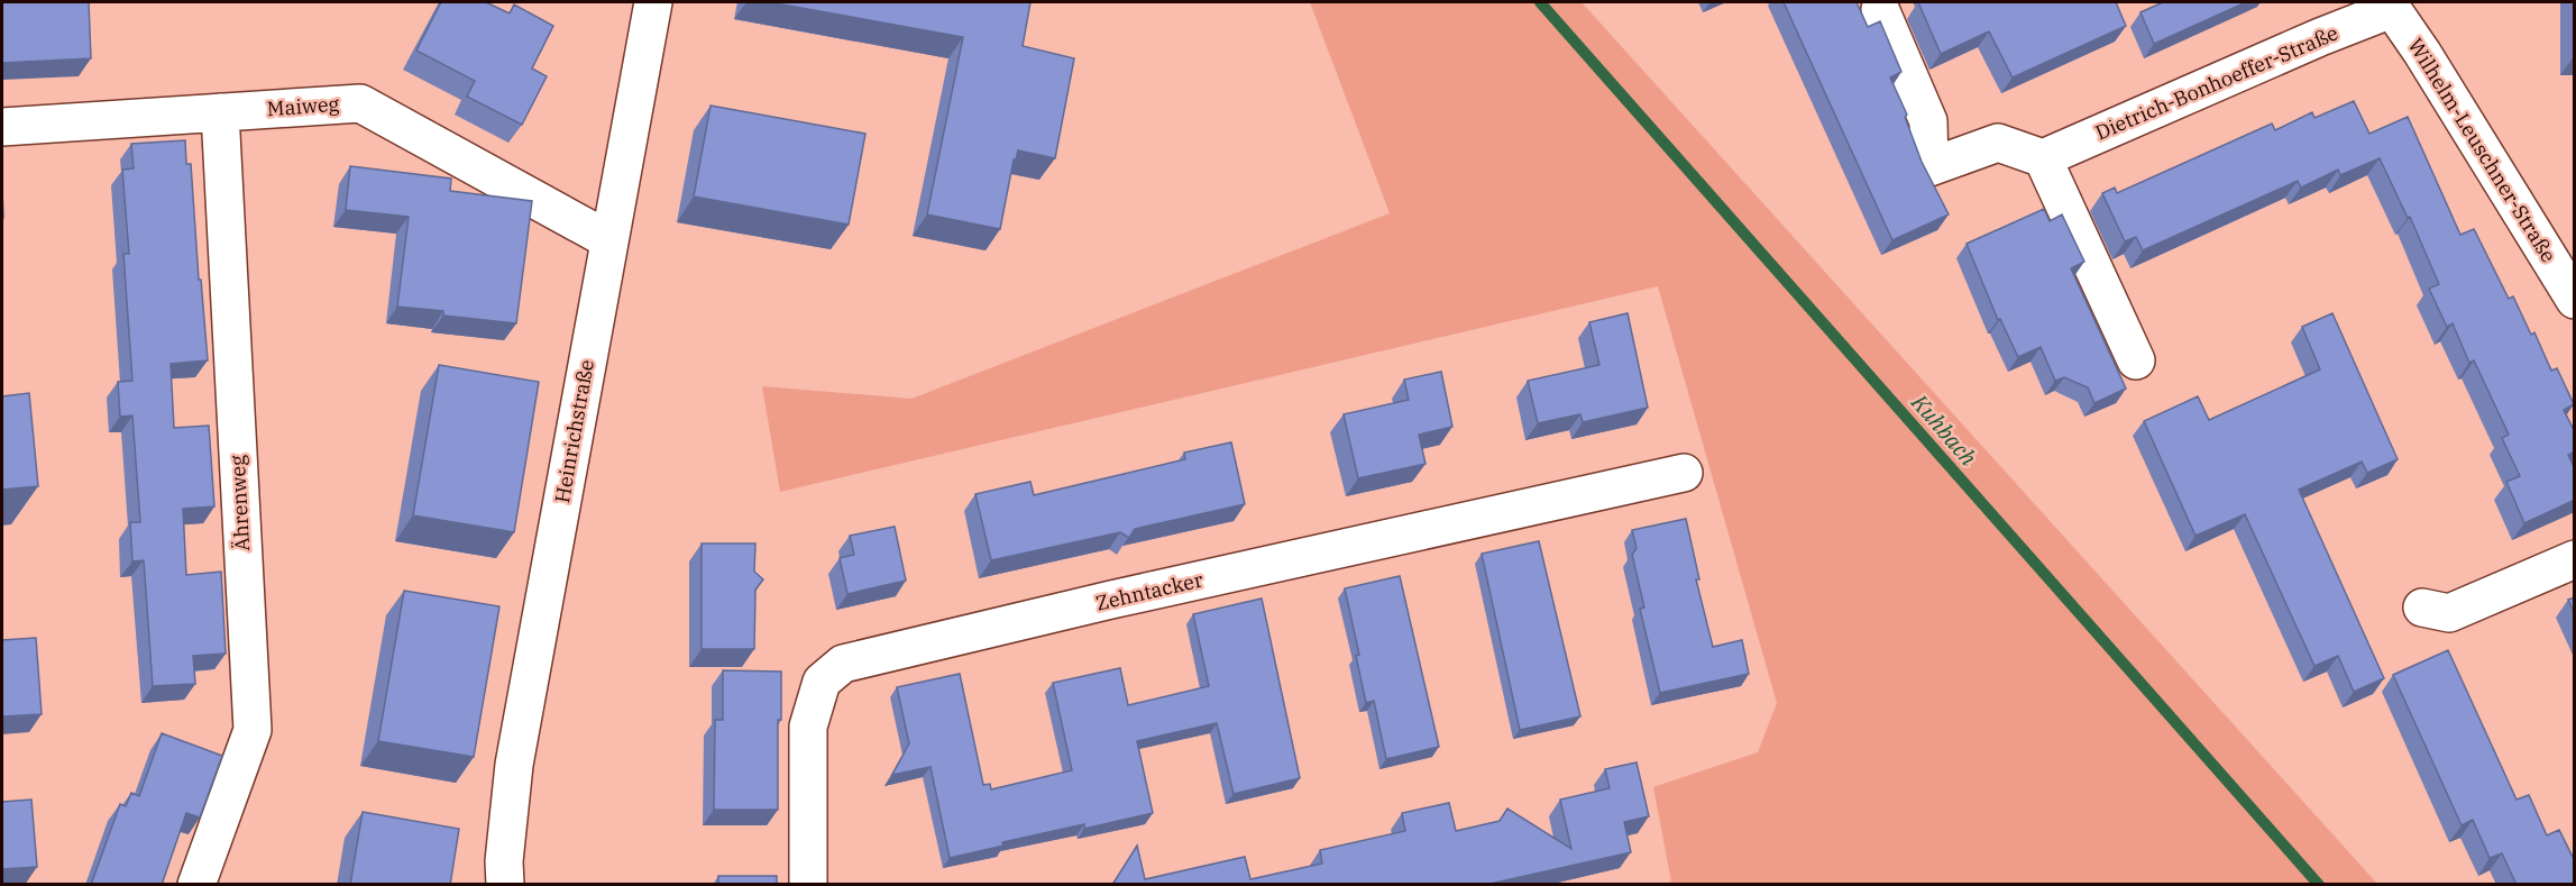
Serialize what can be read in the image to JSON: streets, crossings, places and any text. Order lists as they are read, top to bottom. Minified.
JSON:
{"streets":{"street":["Dietrich-Bonhoeffer-Straße","Maiweg","Wilhelm-Leuschner-Straße","Heinrichstraße","Ährenweg","Zehntacker"]},"crossings":[["Dietrich-Bonhoeffer-Straße","Wilhelm-Leuschner-Straße"],["Maiweg","Heinrichstraße"],["Maiweg","Ährenweg"]],"water":["Kuhbach"]}
